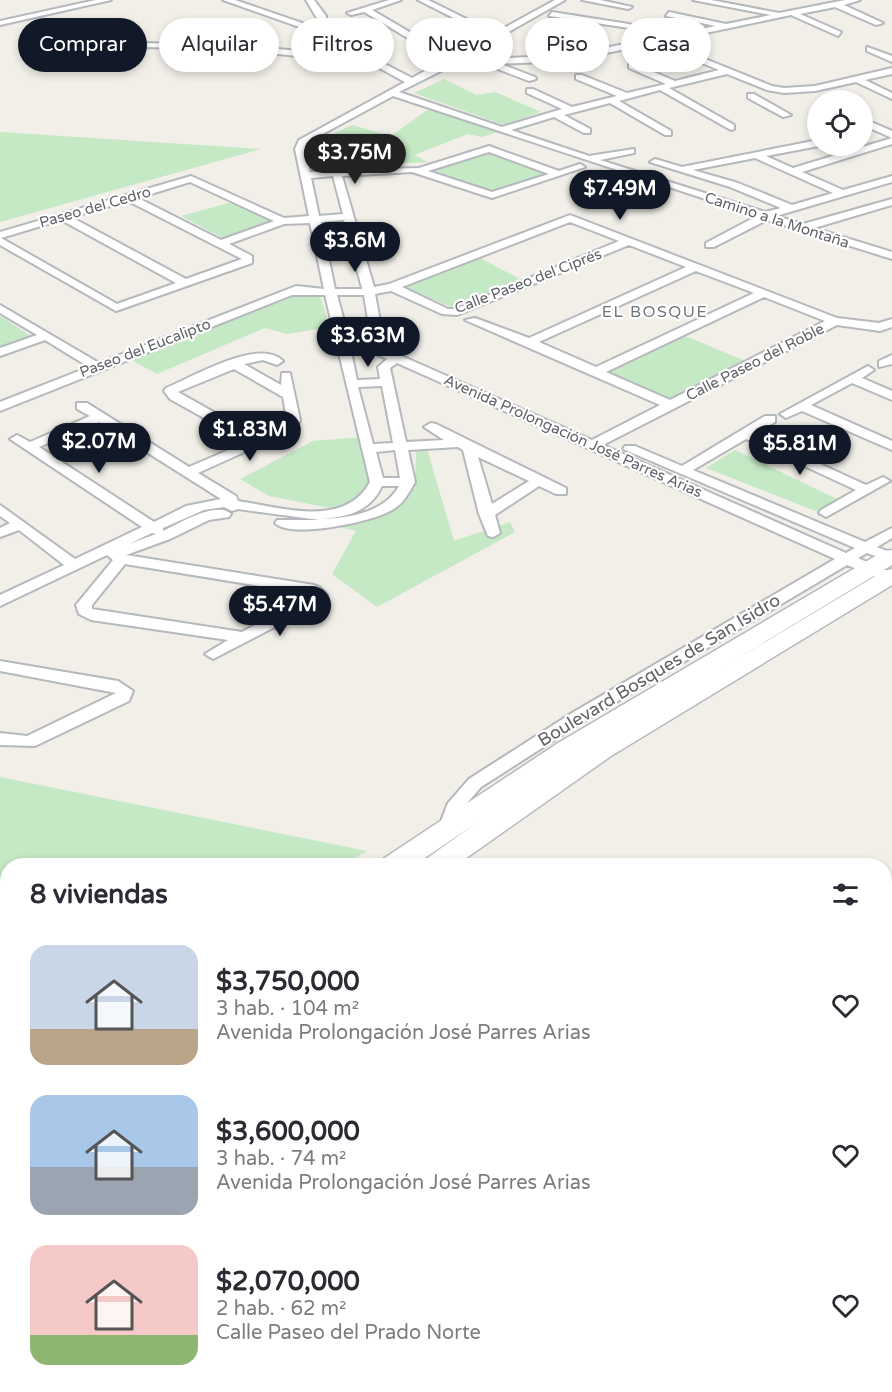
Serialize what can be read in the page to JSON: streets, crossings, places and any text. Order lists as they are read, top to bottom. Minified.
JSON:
{"streets":{"main road":["Boulevard Bosques de San Isidro"],"street":["Paseo del Cedro","Camino a la Montaña","Calle Paseo del Ciprés","Paseo del Eucalipto","Calle Paseo del Roble","Avenida Prolongación José Parres Arias"]},"crossings":[["Calle Paseo del Ciprés","Paseo del Eucalipto"],["Calle Paseo del Ciprés","Calle Paseo del Roble"],["Calle Paseo del Roble","Avenida Prolongación José Parres Arias"],["Avenida Prolongación José Parres Arias","Boulevard Bosques de San Isidro"]],"districts":["EL BOSQUE"],"page":{"chip":["Comprar","Alquilar","Filtros","Nuevo","Piso","Casa"],"price":["$3.75M","$7.49M","$3.6M","$3.63M","$1.83M","$2.07M","$5.81M","$5.47M"],"heading":"8 viviendas","list":[{"name":"$3,750,000","note":"3 hab. · 104 m² · Avenida Prolongación José Parres Arias"},{"name":"$3,600,000","note":"3 hab. · 74 m² · Avenida Prolongación José Parres Arias"},{"name":"$2,070,000","note":"2 hab. · 62 m² · Calle Paseo del Prado Norte"}]}}
